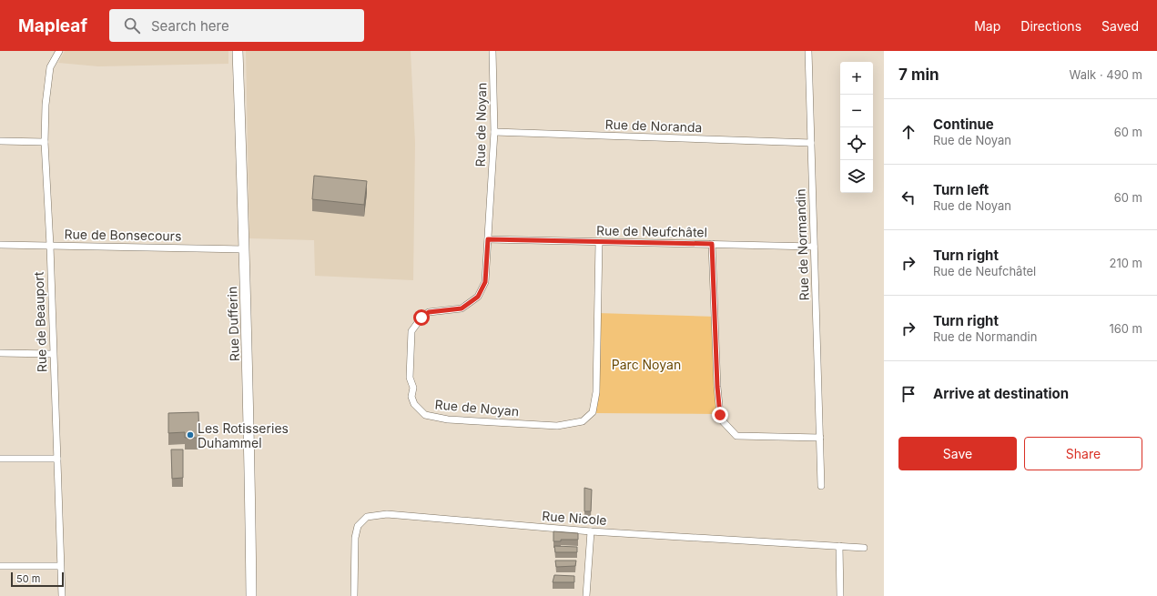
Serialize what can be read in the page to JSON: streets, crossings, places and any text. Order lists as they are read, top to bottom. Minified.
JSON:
{"streets":{"main road":["Rue Dufferin"],"street":["Rue de Noyan","Rue de Noranda","Rue de Neufchâtel","Rue de Bonsecours","Rue de Normandin","Rue de Beauport","Rue Nicole"]},"crossings":[["Rue de Noyan","Rue de Noranda"],["Rue de Noyan","Rue de Neufchâtel"],["Rue de Noranda","Rue de Normandin"],["Rue de Neufchâtel","Rue de Normandin"],["Rue de Bonsecours","Rue de Beauport"],["Rue de Bonsecours","Rue Dufferin"]],"parks":["Parc Noyan"],"places":["Les Rotisseries Duhammel"],"scale_bar":"50 m","page":{"header":"Mapleaf","search":"Search here","nav":["Map","Directions","Saved"],"heading":["7 min","Walk · 490 m"],"map_buttons":["+","−"],"list":[["Continue","Rue de Noyan","60 m"],["Turn left","Rue de Noyan","60 m"],["Turn right","Rue de Neufchâtel","210 m"],["Turn right","Rue de Normandin","160 m"],"Arrive at destination"],"buttons":["Save","Share"],"scale":"50 m"}}
